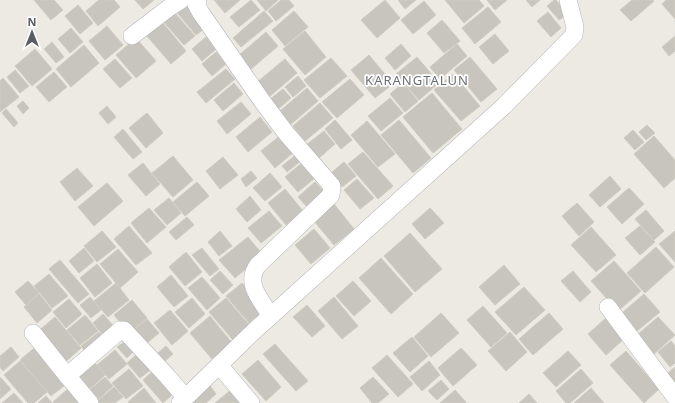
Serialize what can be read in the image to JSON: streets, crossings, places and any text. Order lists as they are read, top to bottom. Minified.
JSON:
{"districts":["KARANGTALUN"],"north":"top"}
